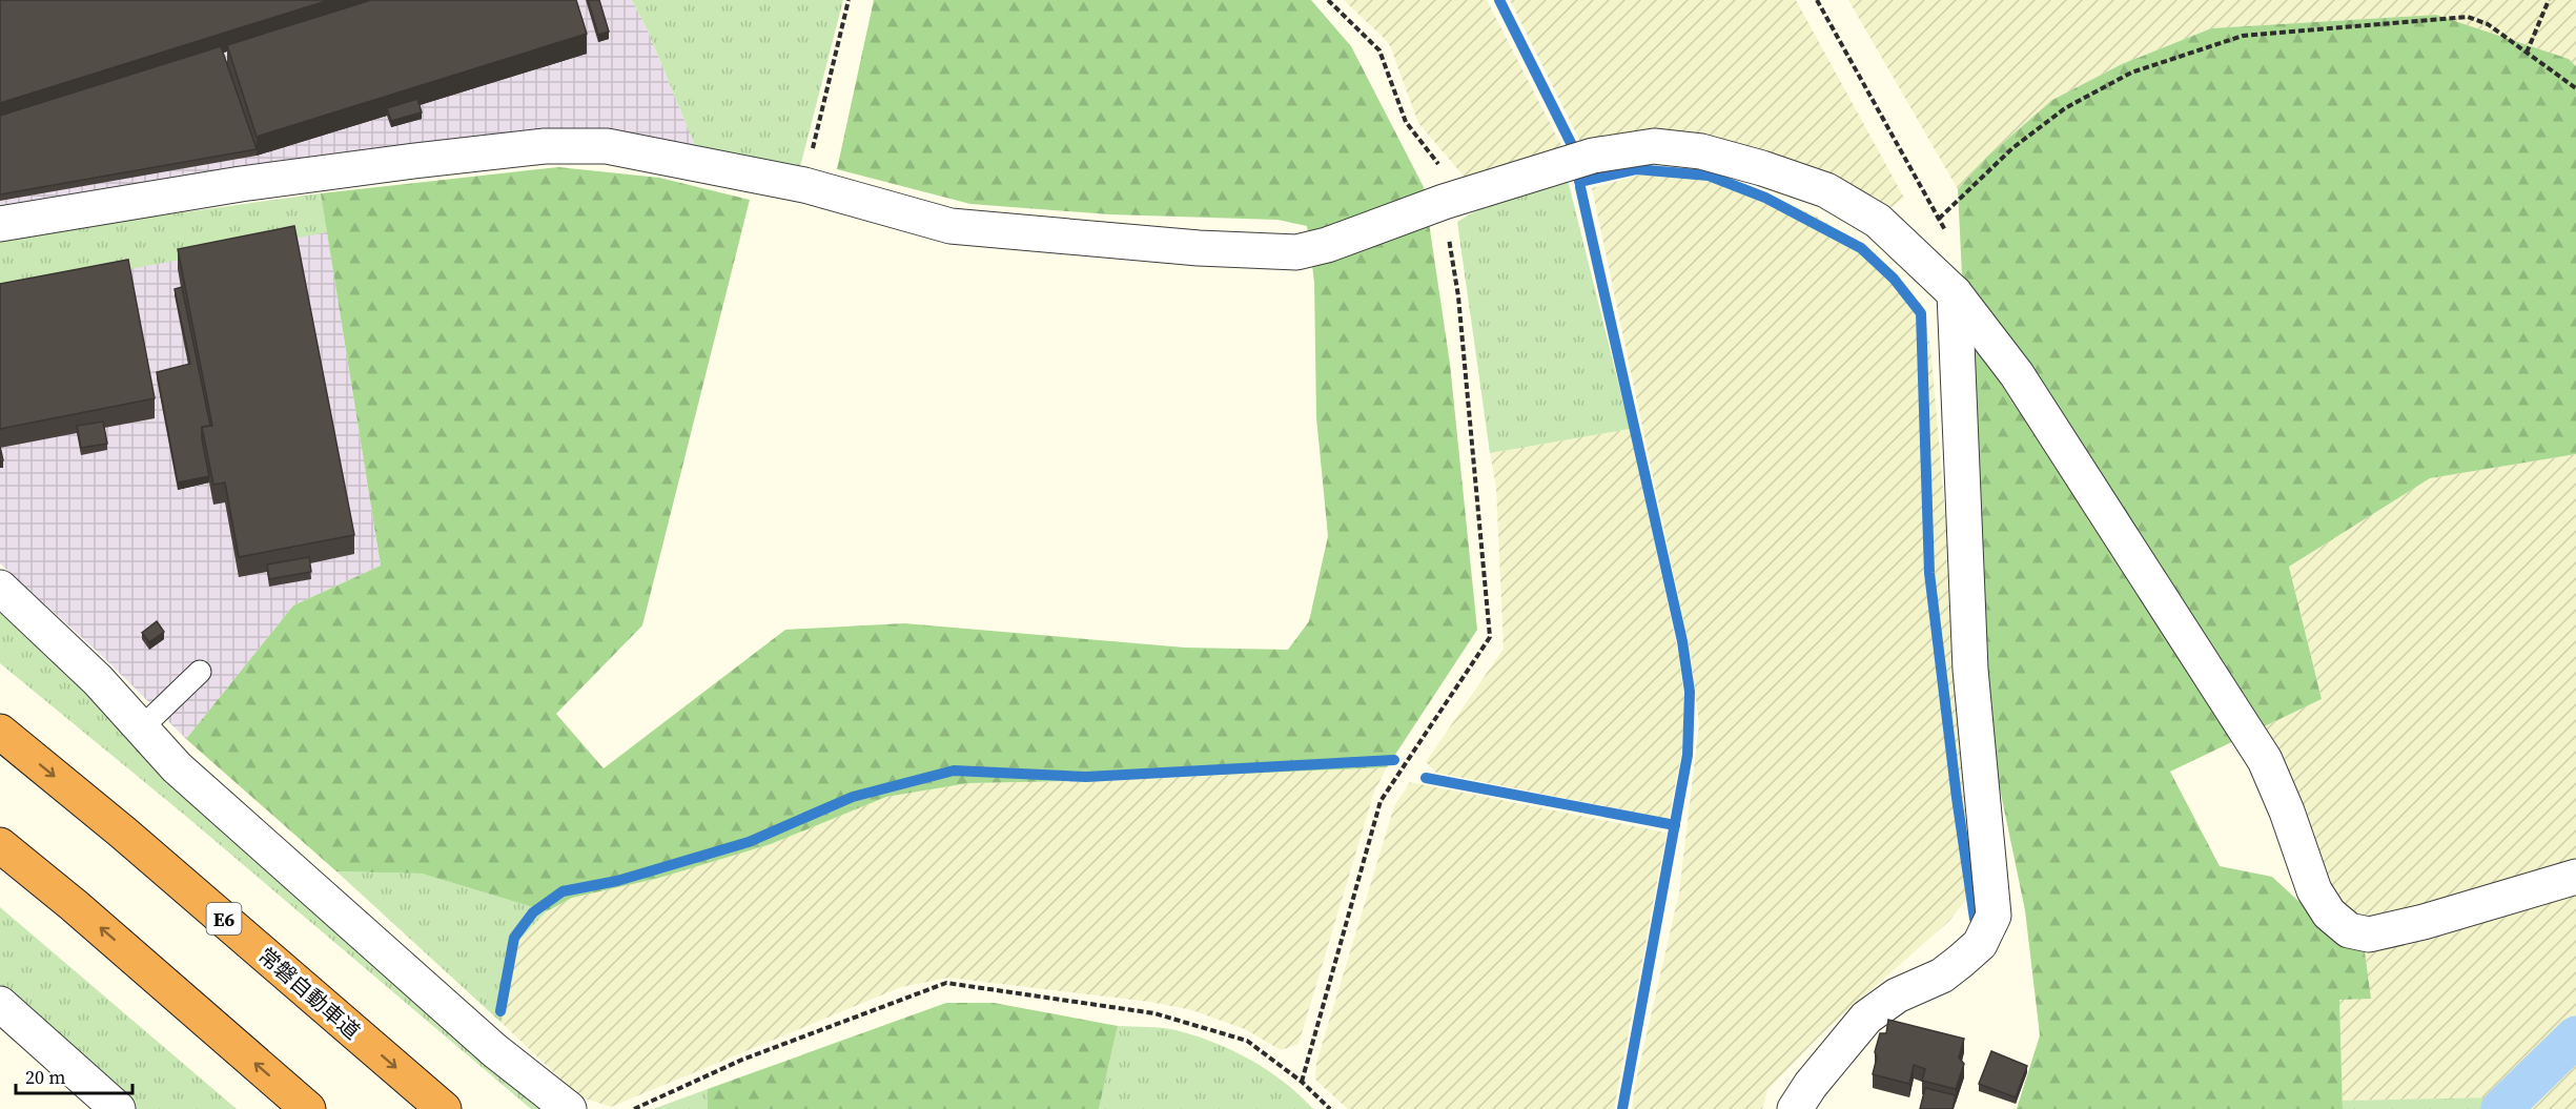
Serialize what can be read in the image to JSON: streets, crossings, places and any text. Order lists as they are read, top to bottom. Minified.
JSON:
{"streets":{"highway":["E6","常磐自動車道"]},"scale_bar":"20 m"}
